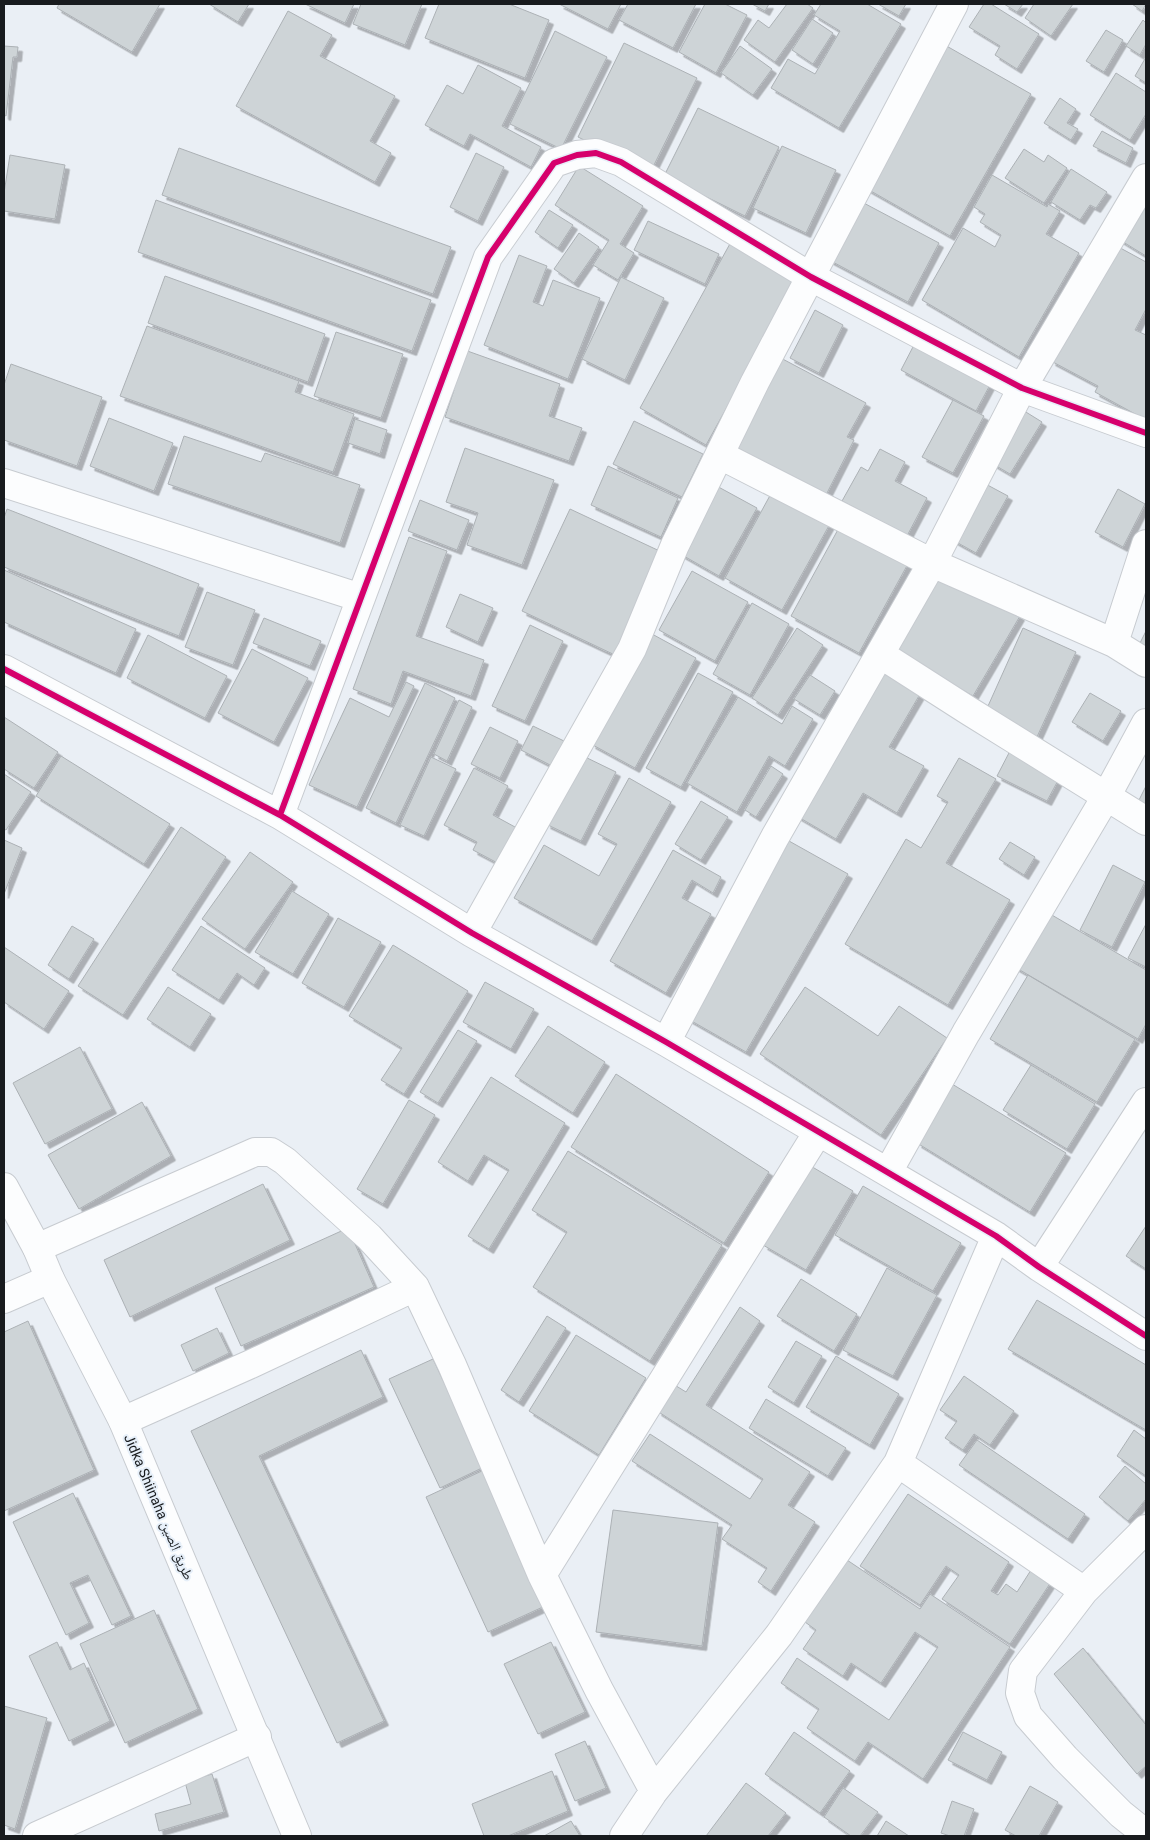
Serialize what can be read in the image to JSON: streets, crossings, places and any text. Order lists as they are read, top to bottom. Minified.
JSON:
{"streets":{"street":["Jidka Shiinaha طريق الصين"]}}
